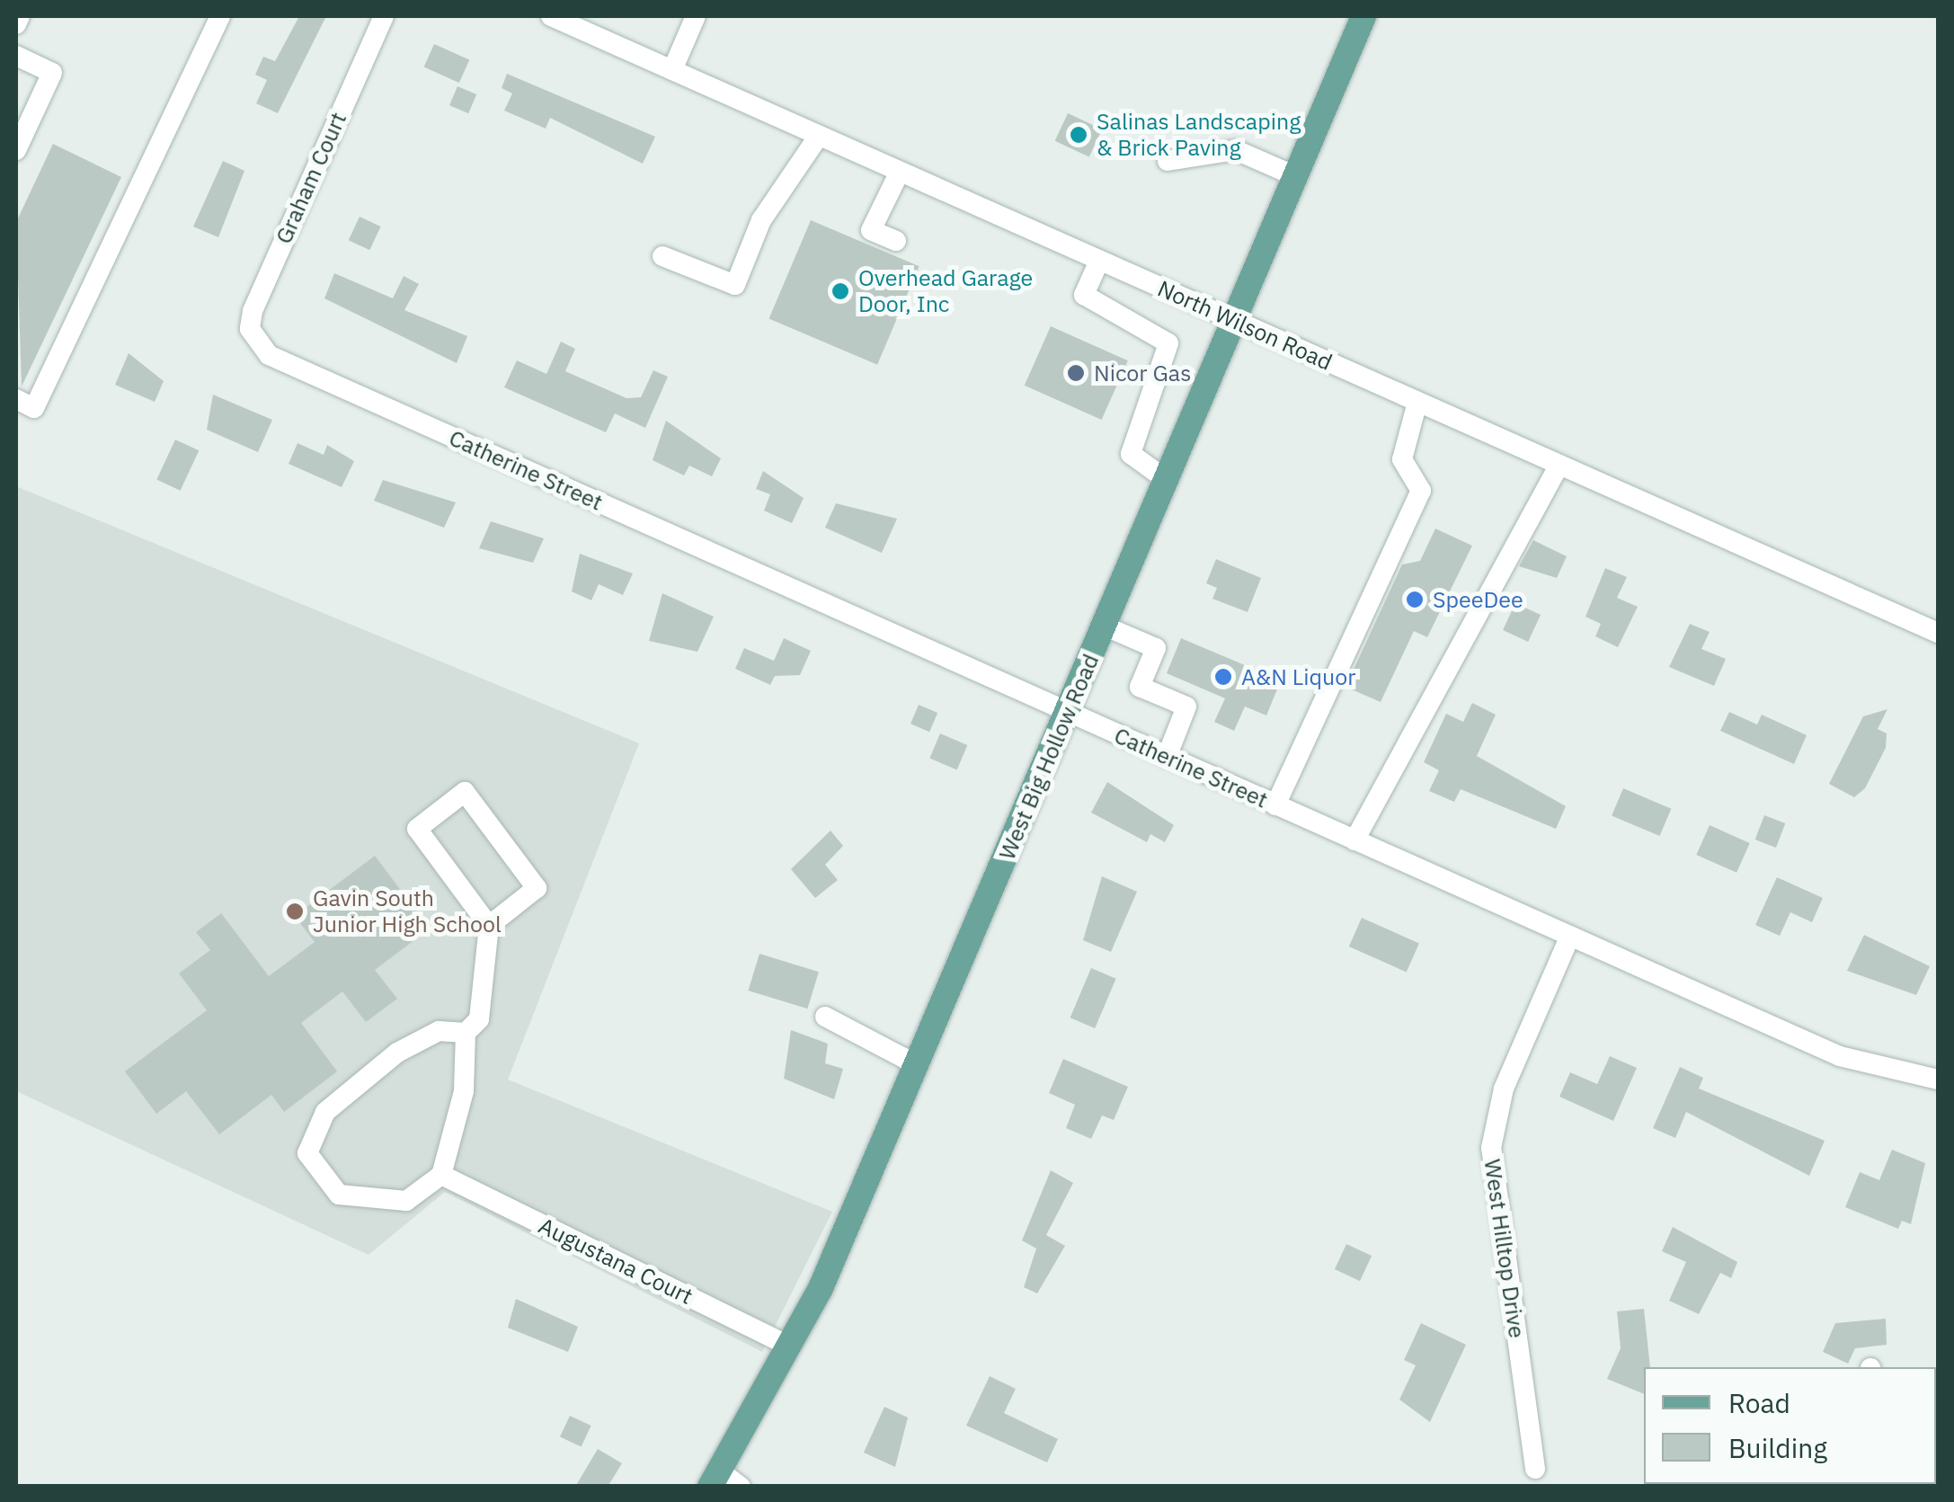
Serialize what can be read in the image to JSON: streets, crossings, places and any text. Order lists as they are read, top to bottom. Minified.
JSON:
{"streets":{"main road":["West Big Hollow Road"],"street":["Graham Court","North Wilson Road","Catherine Street","West Hilltop Drive","Augustana Court"]},"crossings":[["Graham Court","Catherine Street"],["North Wilson Road","West Big Hollow Road"],["Catherine Street","West Big Hollow Road"],["Catherine Street","West Hilltop Drive"],["West Big Hollow Road","Augustana Court"]],"places":["Salinas Landscaping & Brick Paving","Overhead Garage Door, Inc","Nicor Gas","SpeeDee","A&N Liquor","Gavin South Junior High School"],"legend":["Road","Building"]}
